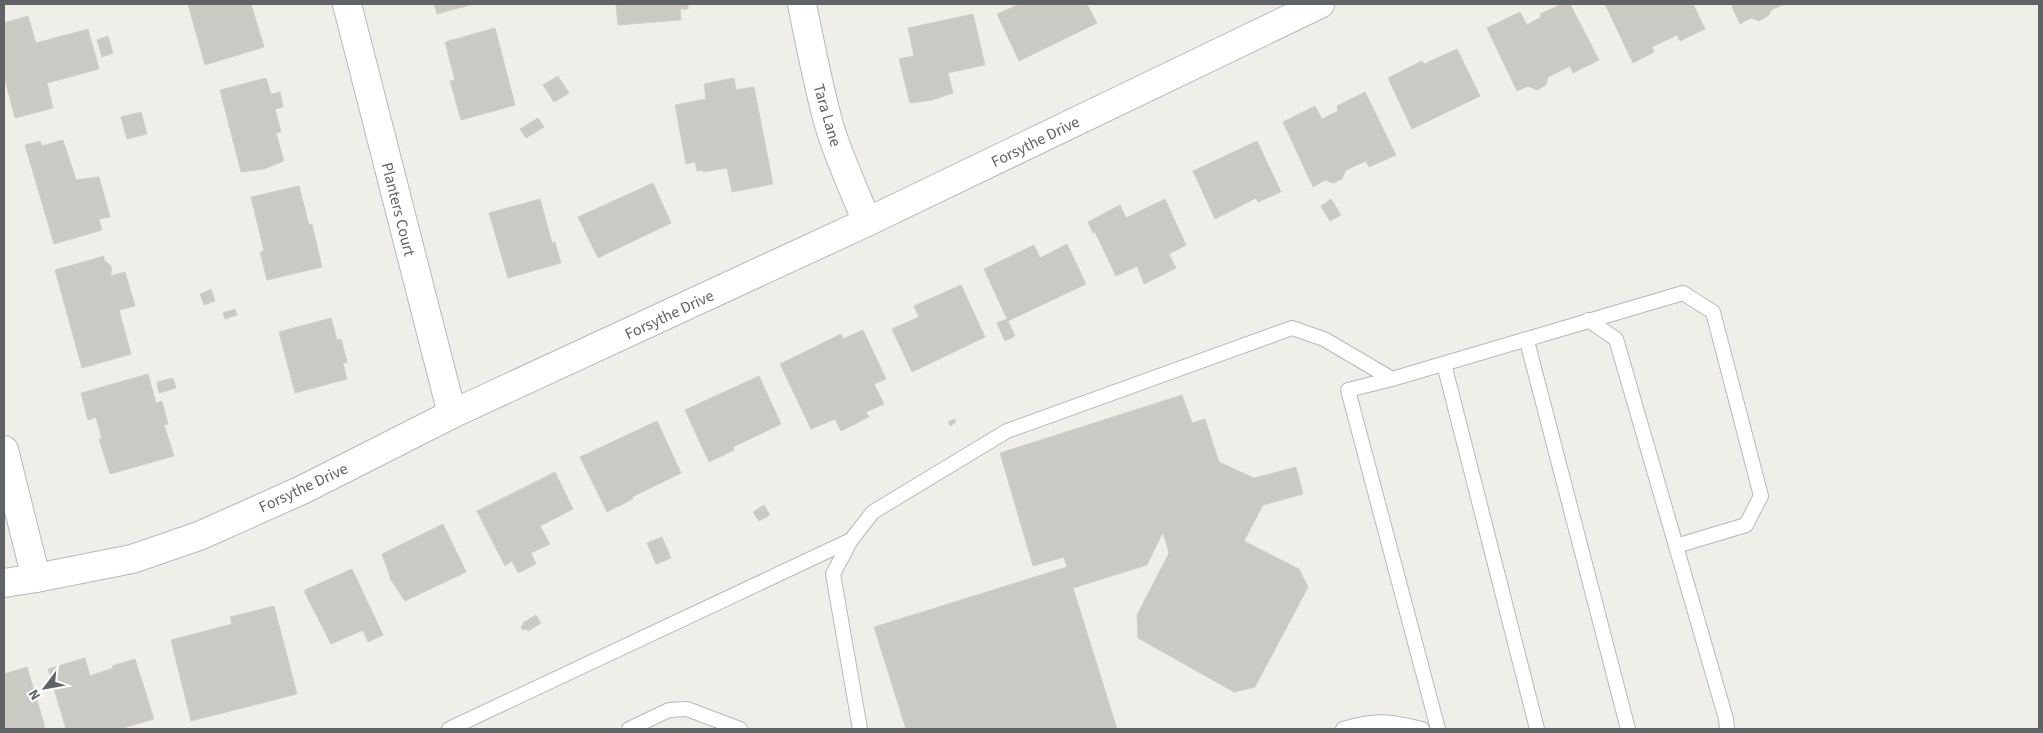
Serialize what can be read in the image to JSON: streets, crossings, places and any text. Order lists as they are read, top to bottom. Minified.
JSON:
{"streets":{"street":["Tara Lane","Forsythe Drive","Planters Court"]},"crossings":[["Tara Lane","Forsythe Drive"],["Forsythe Drive","Planters Court"]],"north":"bottom left"}
